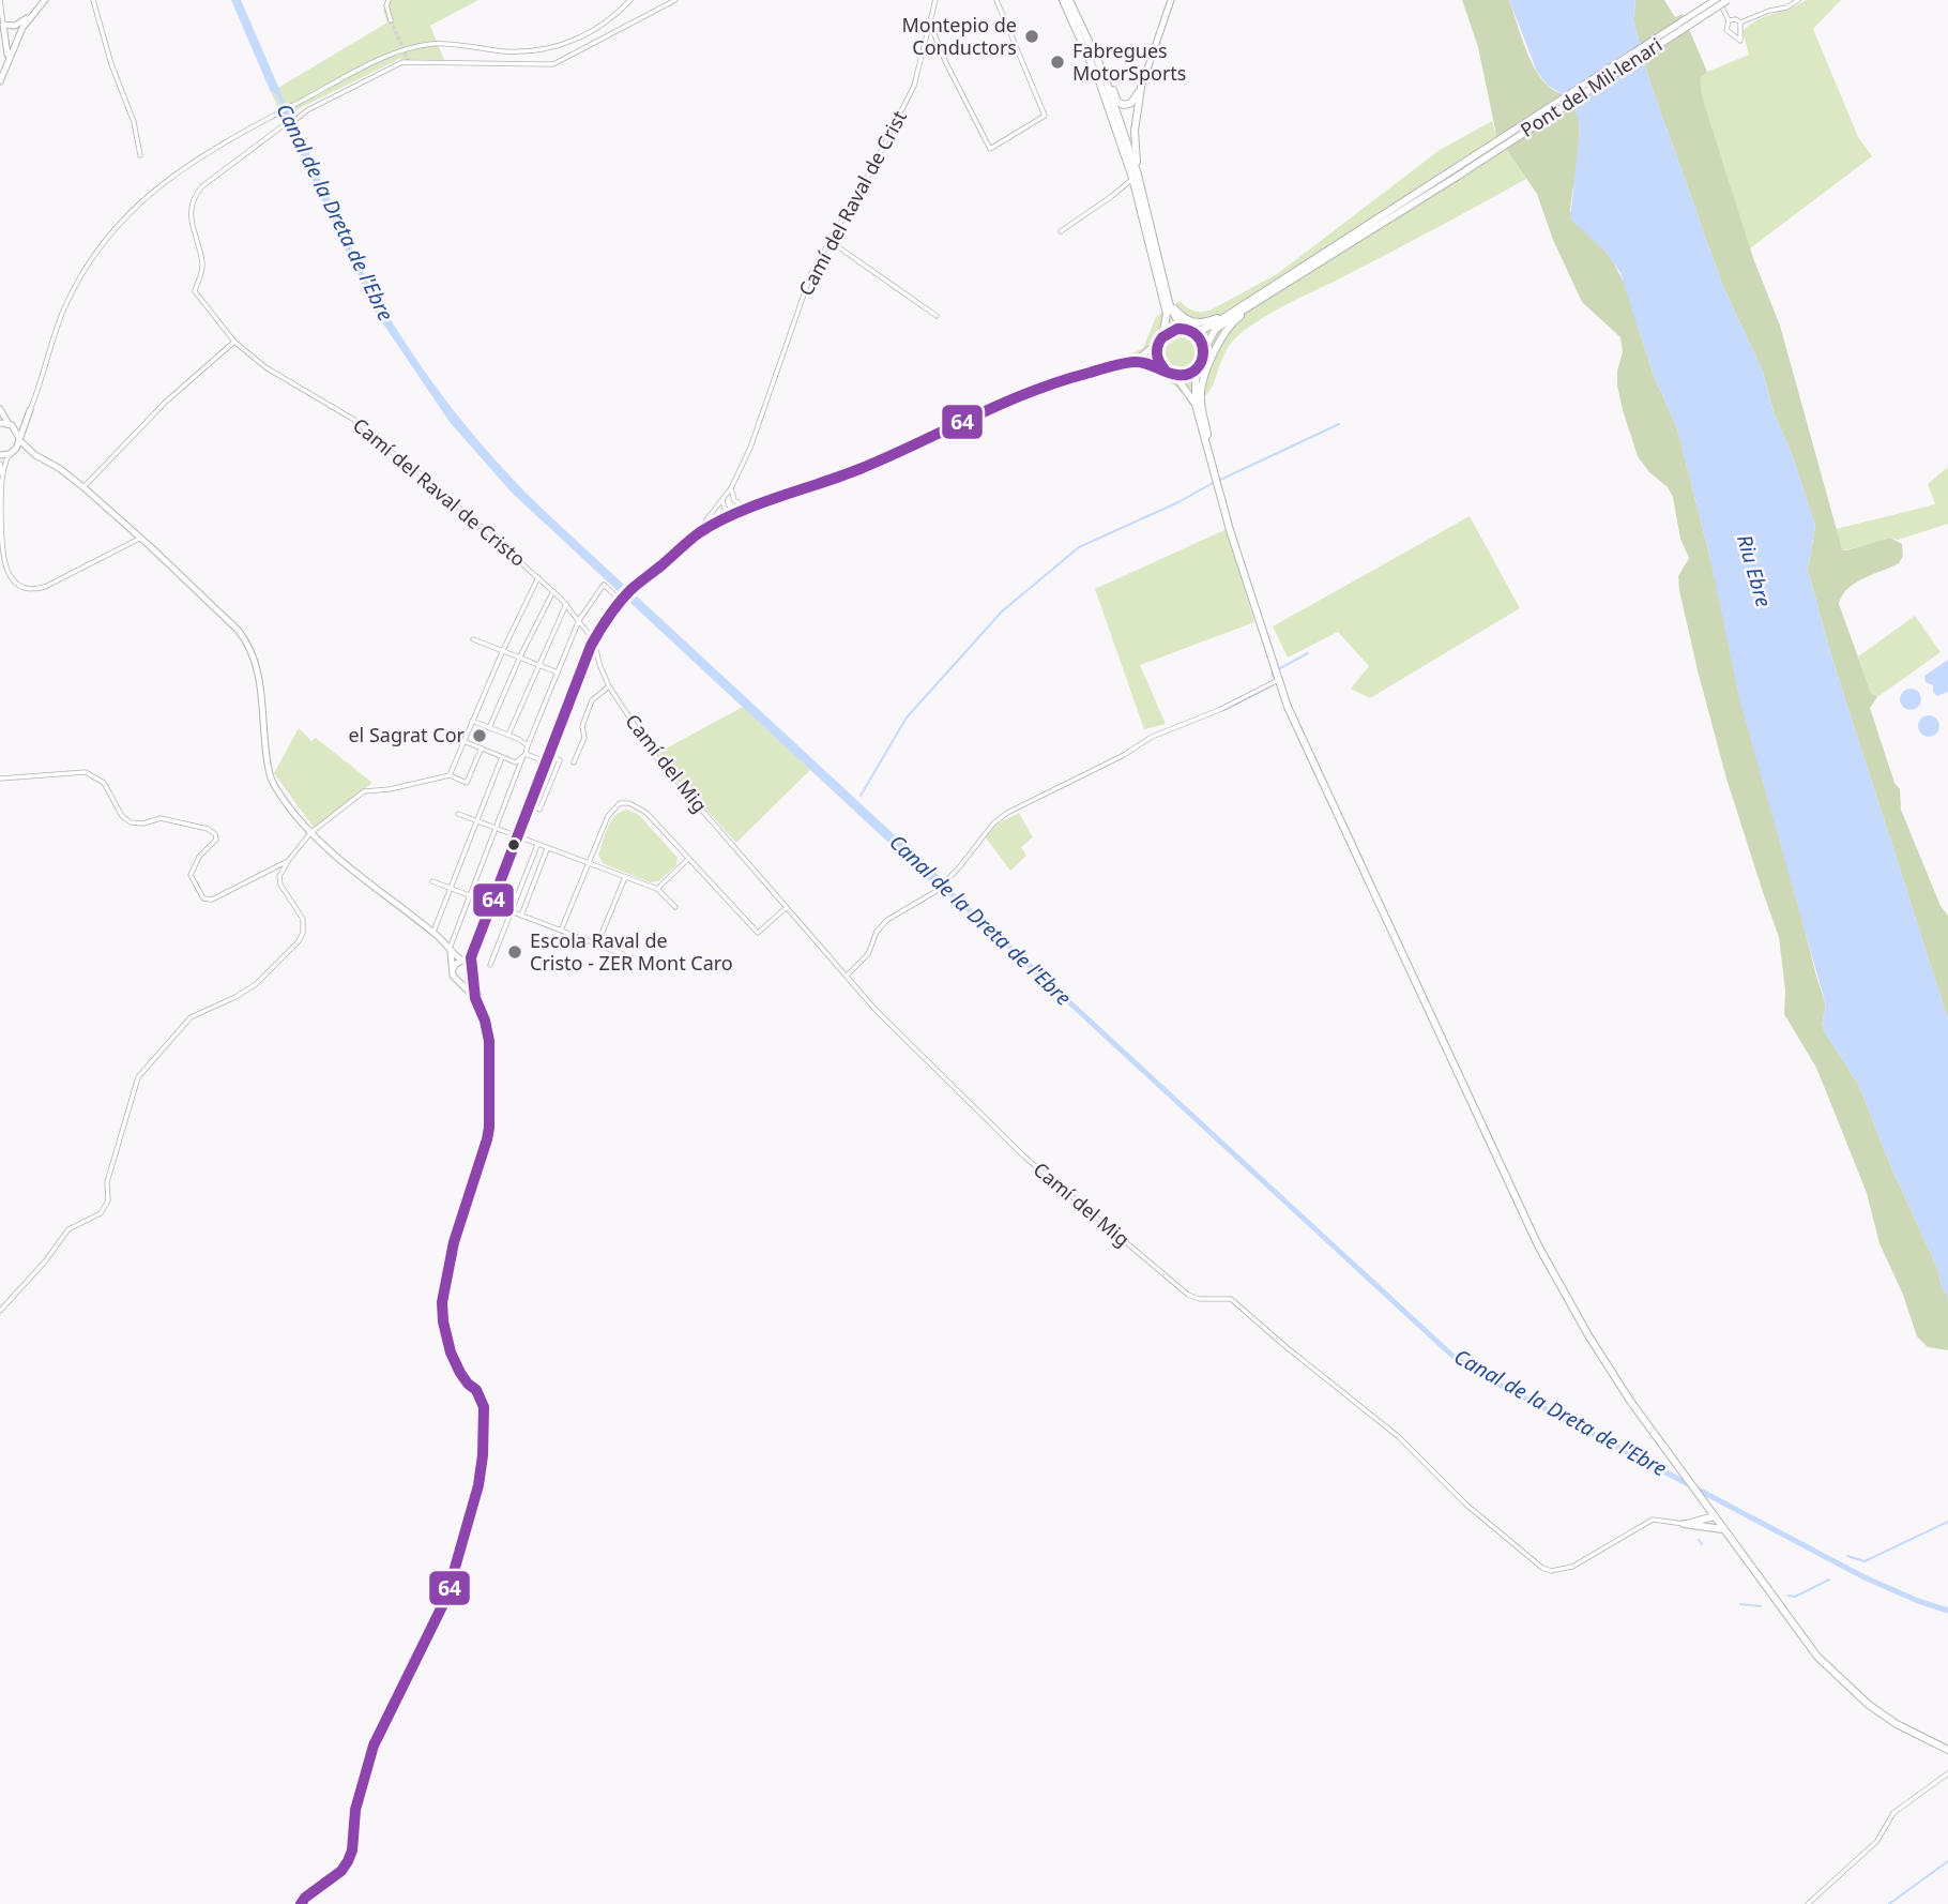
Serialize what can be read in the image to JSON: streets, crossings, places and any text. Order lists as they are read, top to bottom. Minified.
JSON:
{"streets":{"main road":["Pont del Mil·lenari"],"street":["Camí del Raval de Crist","Camí del Raval de Cristo","Camí del Mig"]},"crossings":[["Camí del Raval de Cristo","Camí del Mig"]],"water":["Canal de la Dreta de l'Ebre","Riu Ebre"],"places":["Montepio de Conductors","Fabregues MotorSports","el Sagrat Cor","Escola Raval de Cristo - ZER Mont Caro"],"lines":["transit line 64"]}
